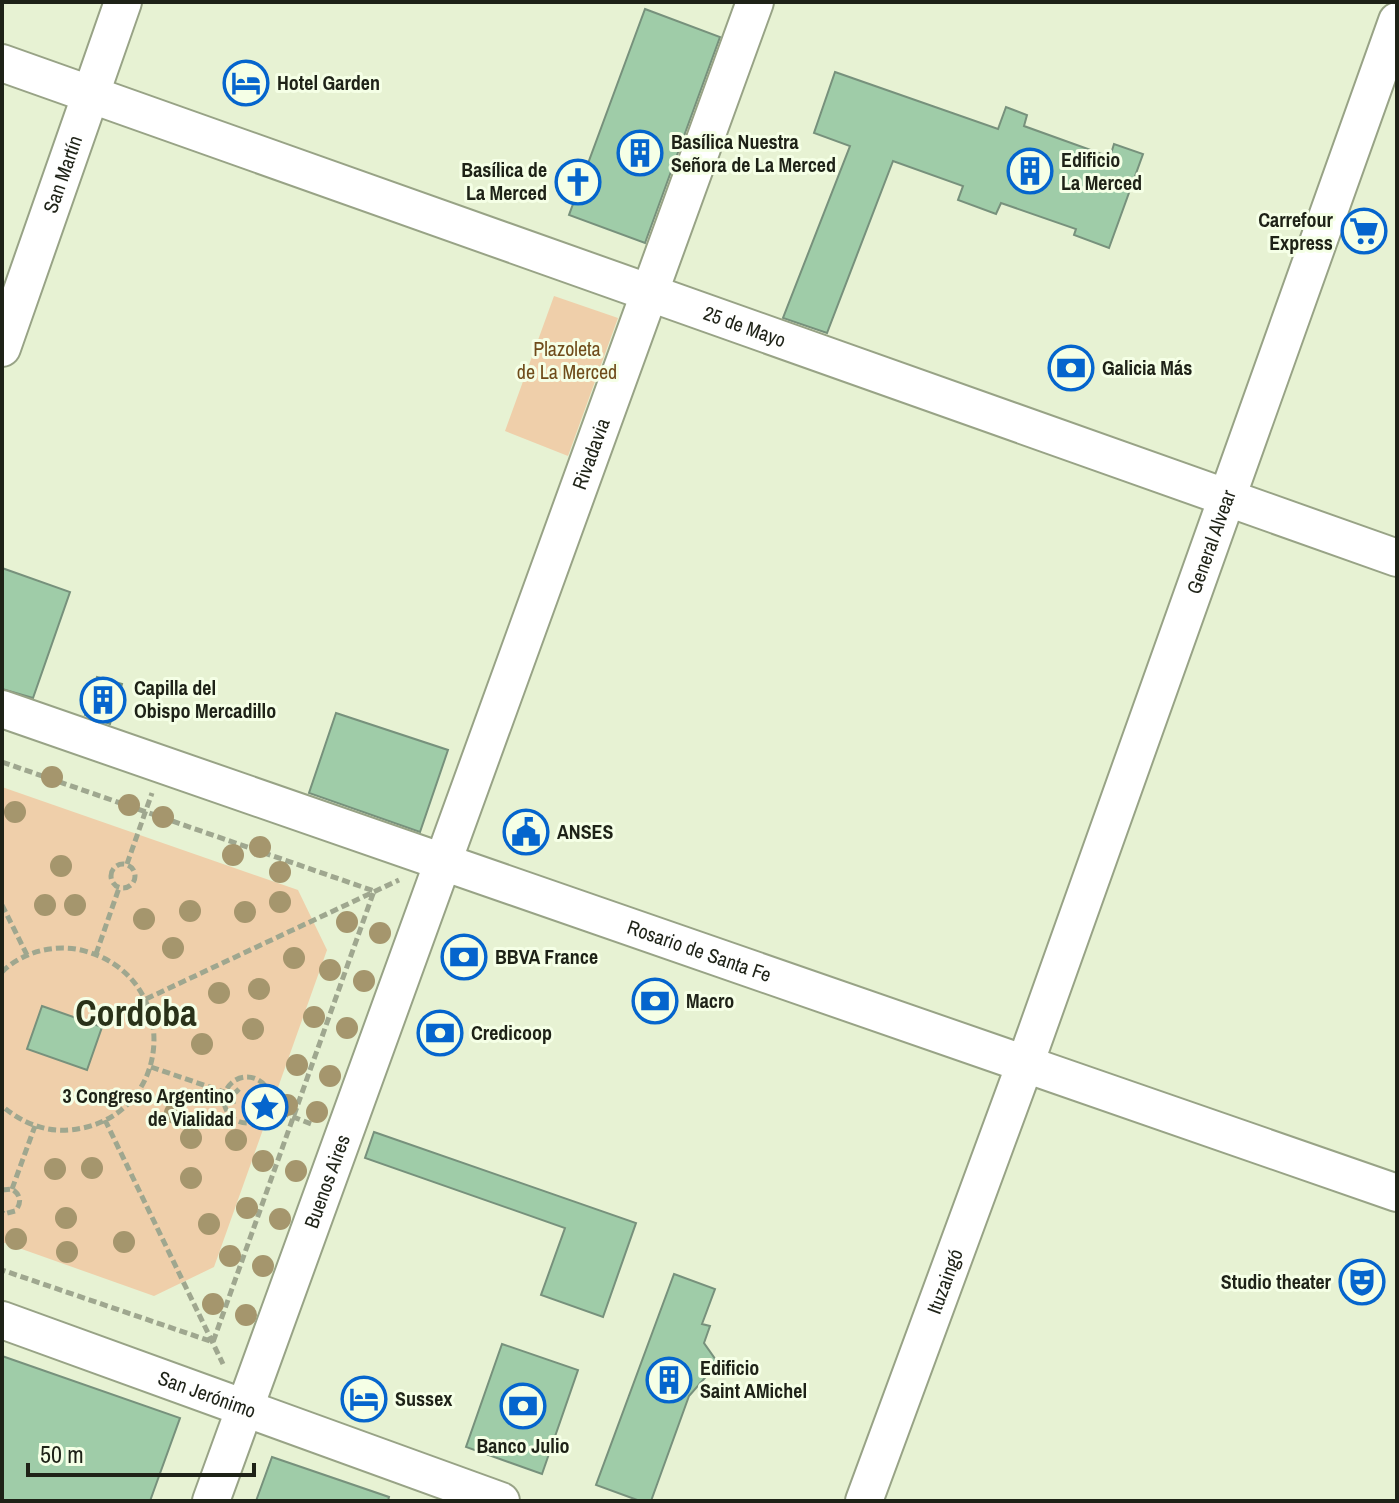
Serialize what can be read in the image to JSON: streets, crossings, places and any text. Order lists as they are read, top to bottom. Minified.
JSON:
{"streets":{"street":["San Martín","25 de Mayo","Rivadavia","General Alvear","Rosario de Santa Fe","Buenos Aires","Ituzaingó","San Jerónimo"]},"crossings":[["San Martín","25 de Mayo"],["25 de Mayo","Rivadavia"],["25 de Mayo","General Alvear"],["Rivadavia","Rosario de Santa Fe"],["Rivadavia","Buenos Aires"],["General Alvear","Rosario de Santa Fe"],["General Alvear","Ituzaingó"],["Rosario de Santa Fe","Buenos Aires"],["Rosario de Santa Fe","Ituzaingó"],["Buenos Aires","San Jerónimo"]],"districts":["Cordoba"],"parks":["Plazoleta de La Merced"],"places":{"hotel":["Hotel Garden","Sussex"],"building":["Basílica Nuestra Señora de La Merced","Edificio La Merced","Capilla del Obispo Mercadillo","Edificio Saint AMichel"],"church":["Basílica de La Merced"],"supermarket":["Carrefour Express"],"bank":["Galicia Más","BBVA France","Macro","Credicoop","Banco Julio"],"public building":["ANSES"],"place":["3 Congreso Argentino de Vialidad"],"theatre":["Studio theater"]},"scale_bar":"50 m"}
